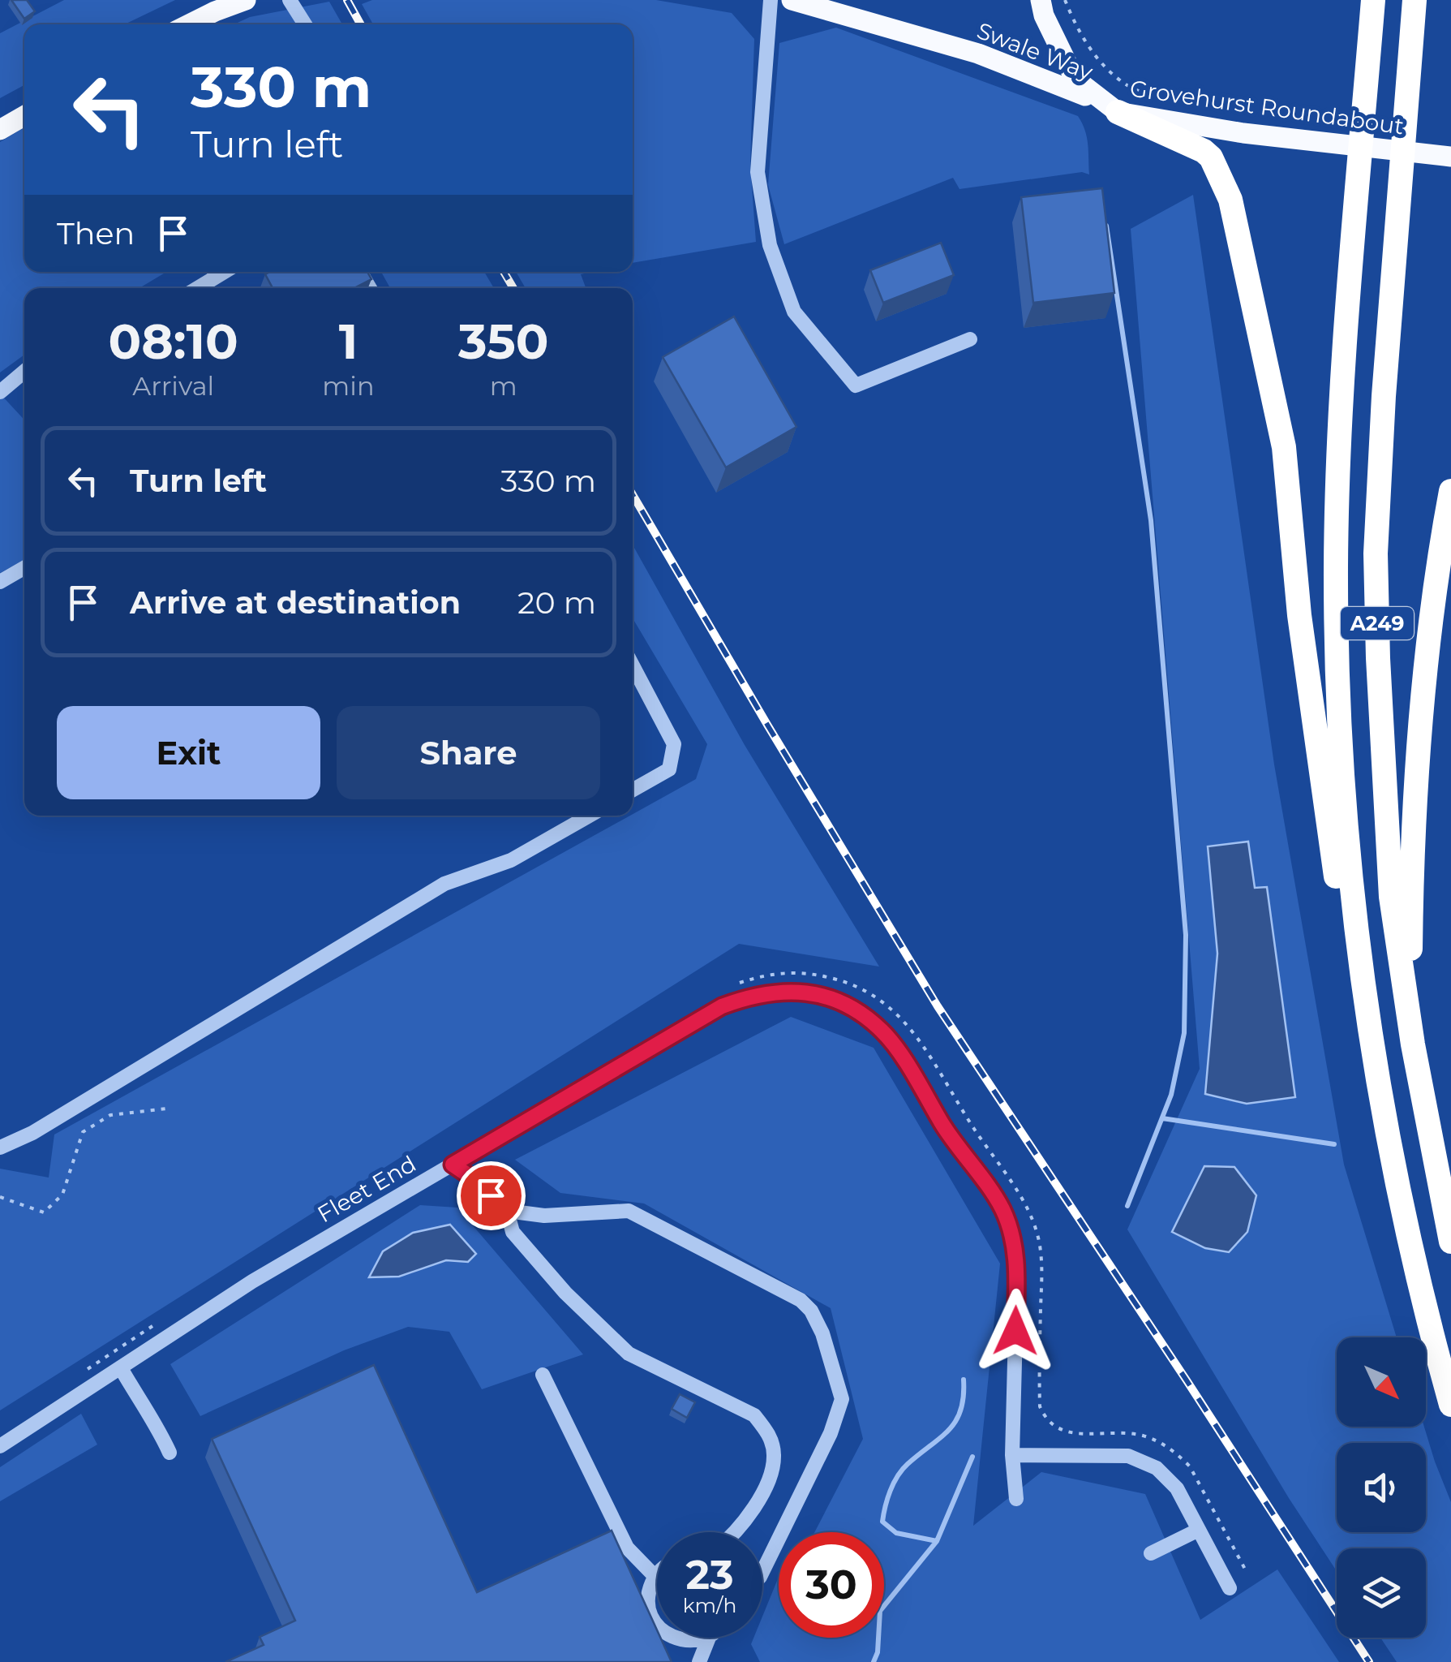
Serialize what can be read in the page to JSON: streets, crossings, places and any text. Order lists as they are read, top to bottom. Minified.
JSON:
{"streets":{"highway":["A249"],"main road":["Swale Way","Grovehurst Roundabout"],"street":["Fleet End"]},"crossings":[["Swale Way","Grovehurst Roundabout"],["Swale Way","A249"],["Grovehurst Roundabout","A249"]],"north":"bottom right","page":{"turn":["330 m","Turn left"],"then":"Then","eta":["08:10","Arrival","1","min","350","m"],"list":[{"name":"Turn left","value":"330 m"},{"name":"Arrive at destination","value":"20 m"}],"buttons":["Exit","Share"],"speed":"23 km/h","limit":"30"}}
